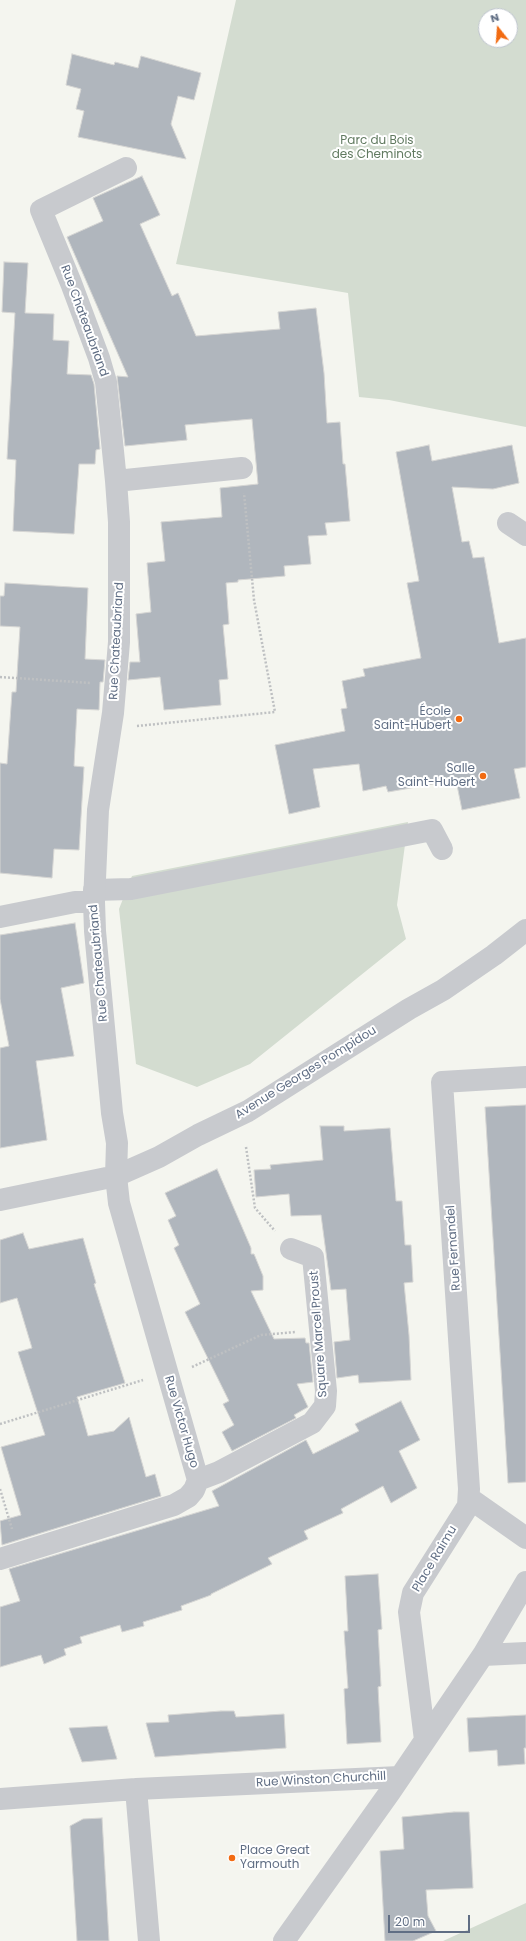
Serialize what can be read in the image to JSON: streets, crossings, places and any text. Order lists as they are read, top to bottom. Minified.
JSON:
{"streets":{"street":["Rue Chateaubriand","Avenue Georges Pompidou","Rue Fernandel","Square Marcel Proust","Rue Victor Hugo","Place Raimu","Rue Winston Churchill"]},"crossings":[["Rue Chateaubriand","Avenue Georges Pompidou"],["Rue Chateaubriand","Rue Victor Hugo"],["Avenue Georges Pompidou","Rue Victor Hugo"],["Rue Fernandel","Place Raimu"],["Square Marcel Proust","Rue Victor Hugo"]],"parks":["Parc du Bois des Cheminots"],"places":["École Saint-Hubert","Salle Saint-Hubert","Place Great Yarmouth"],"scale_bar":"20 m","north":"top"}
